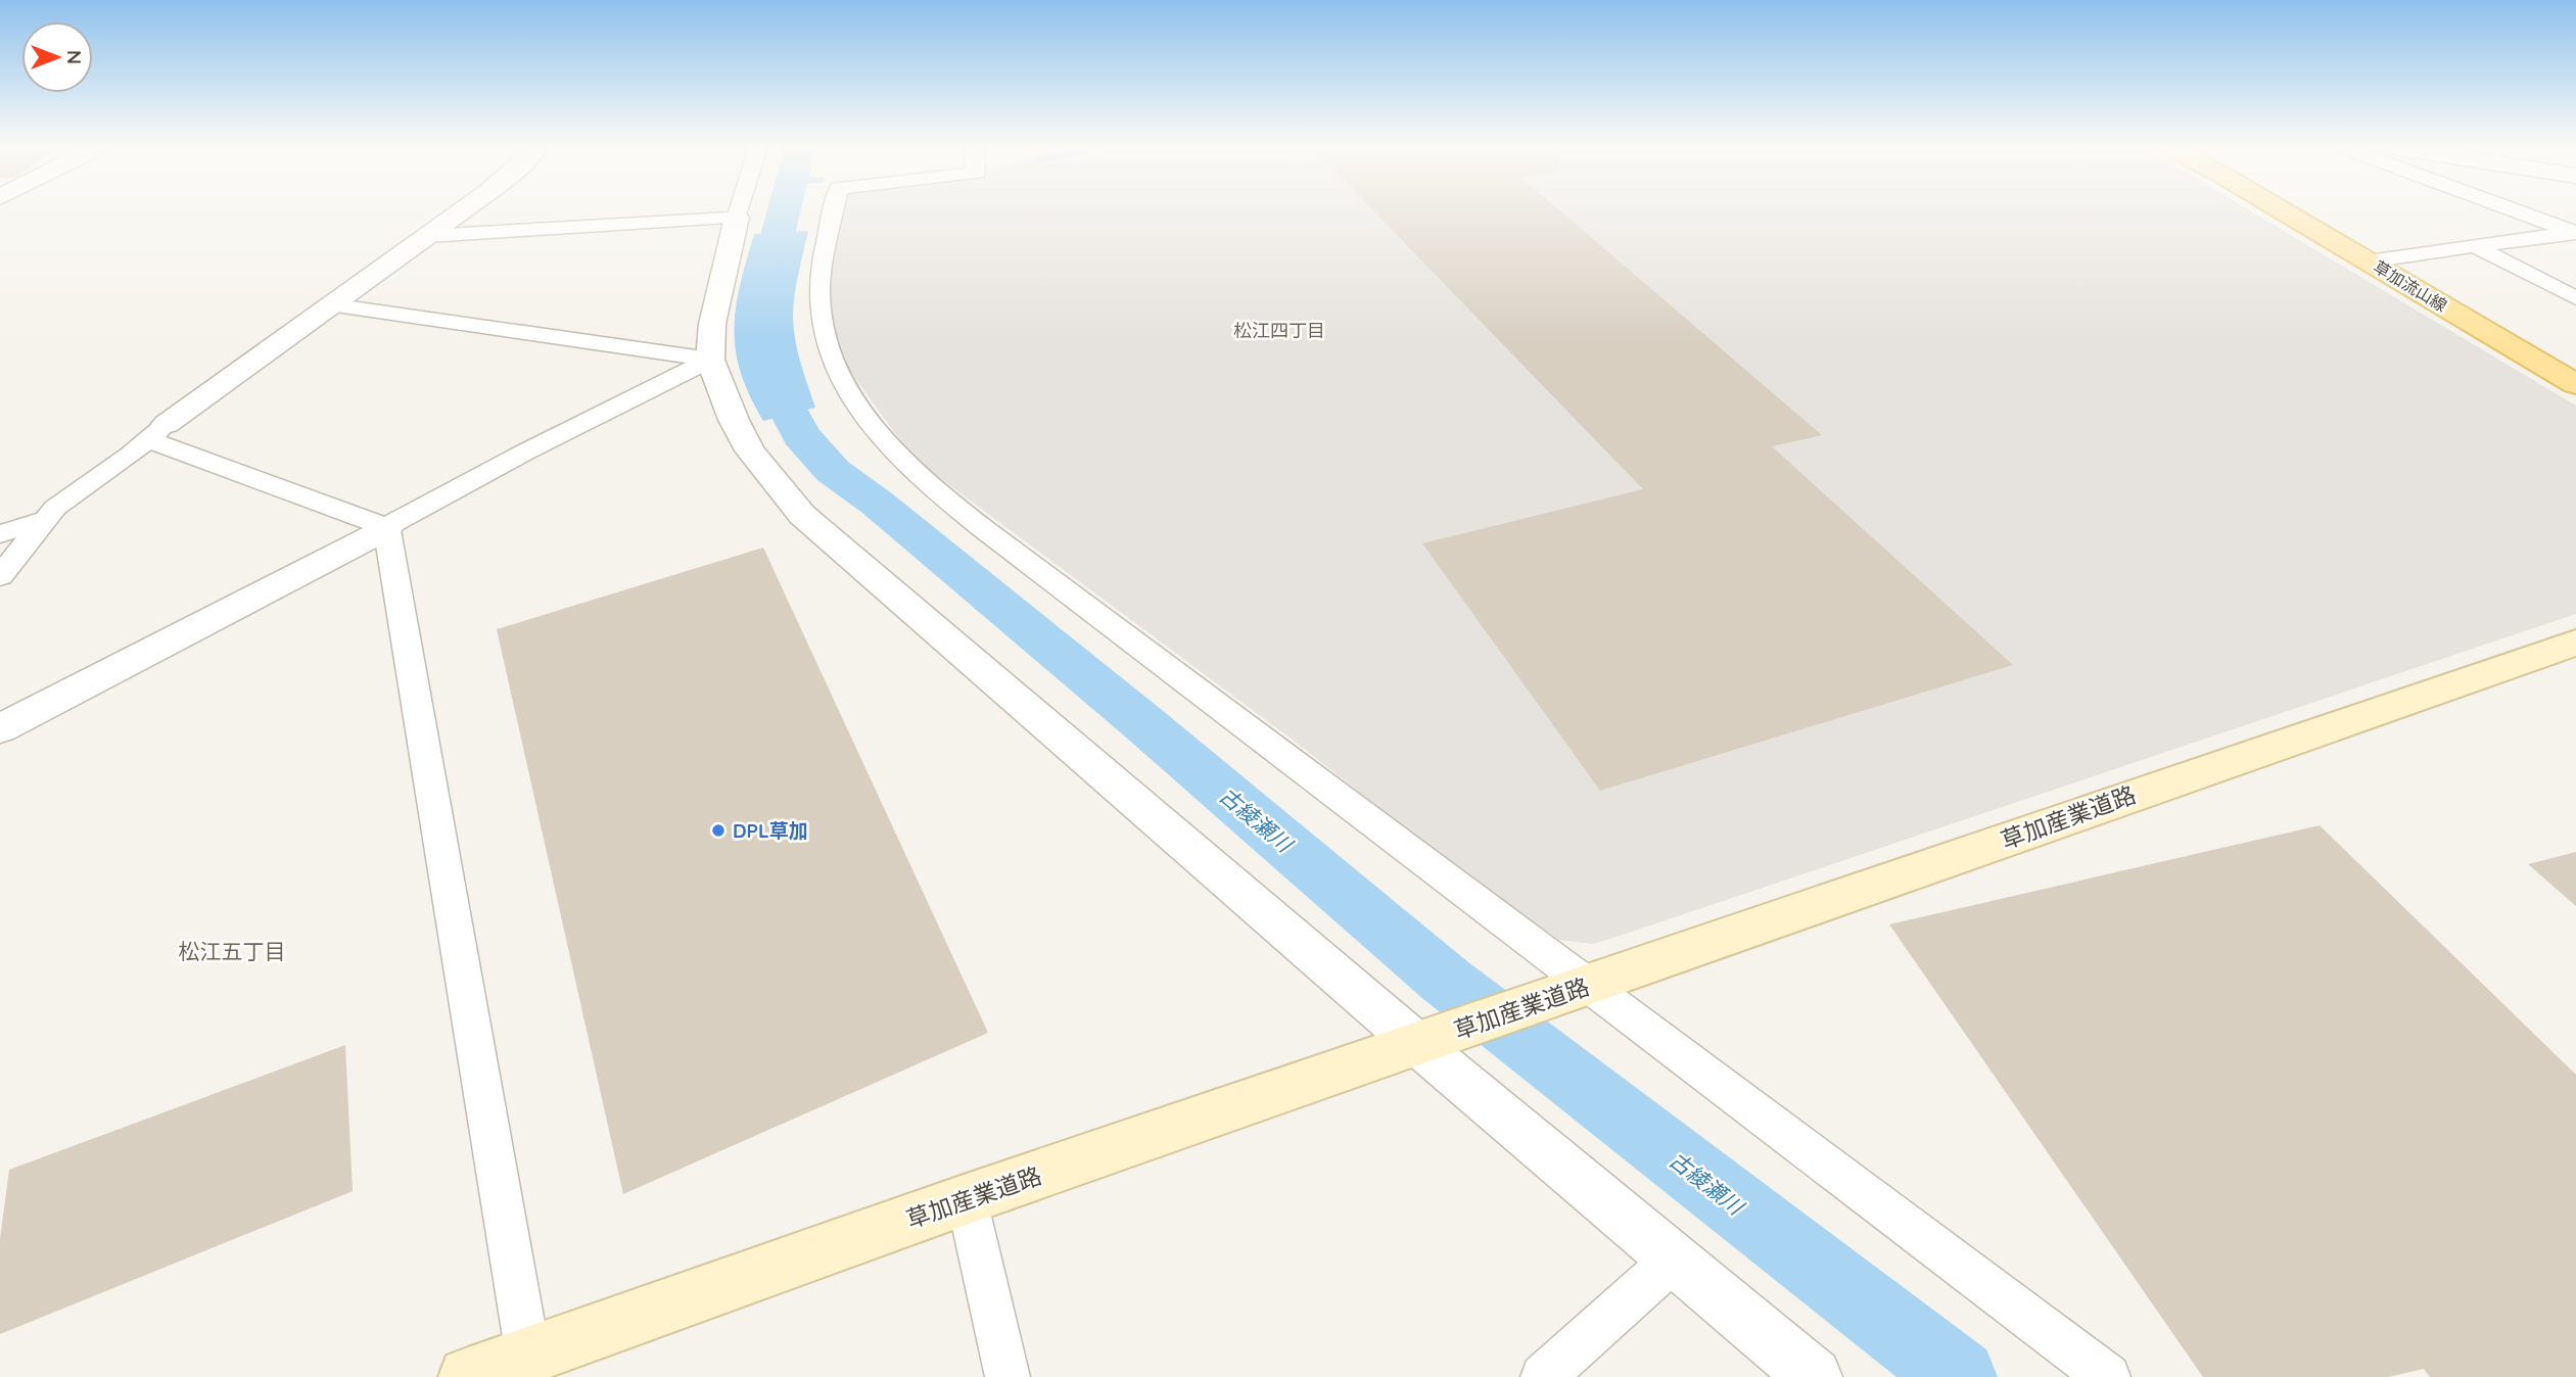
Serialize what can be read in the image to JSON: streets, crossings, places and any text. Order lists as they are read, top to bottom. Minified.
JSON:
{"streets":{"main road":["草加流山線","草加産業道路"]},"districts":["松江四丁目","松江五丁目"],"water":["古綾瀬川"],"places":["DPL草加"],"north":"right"}
